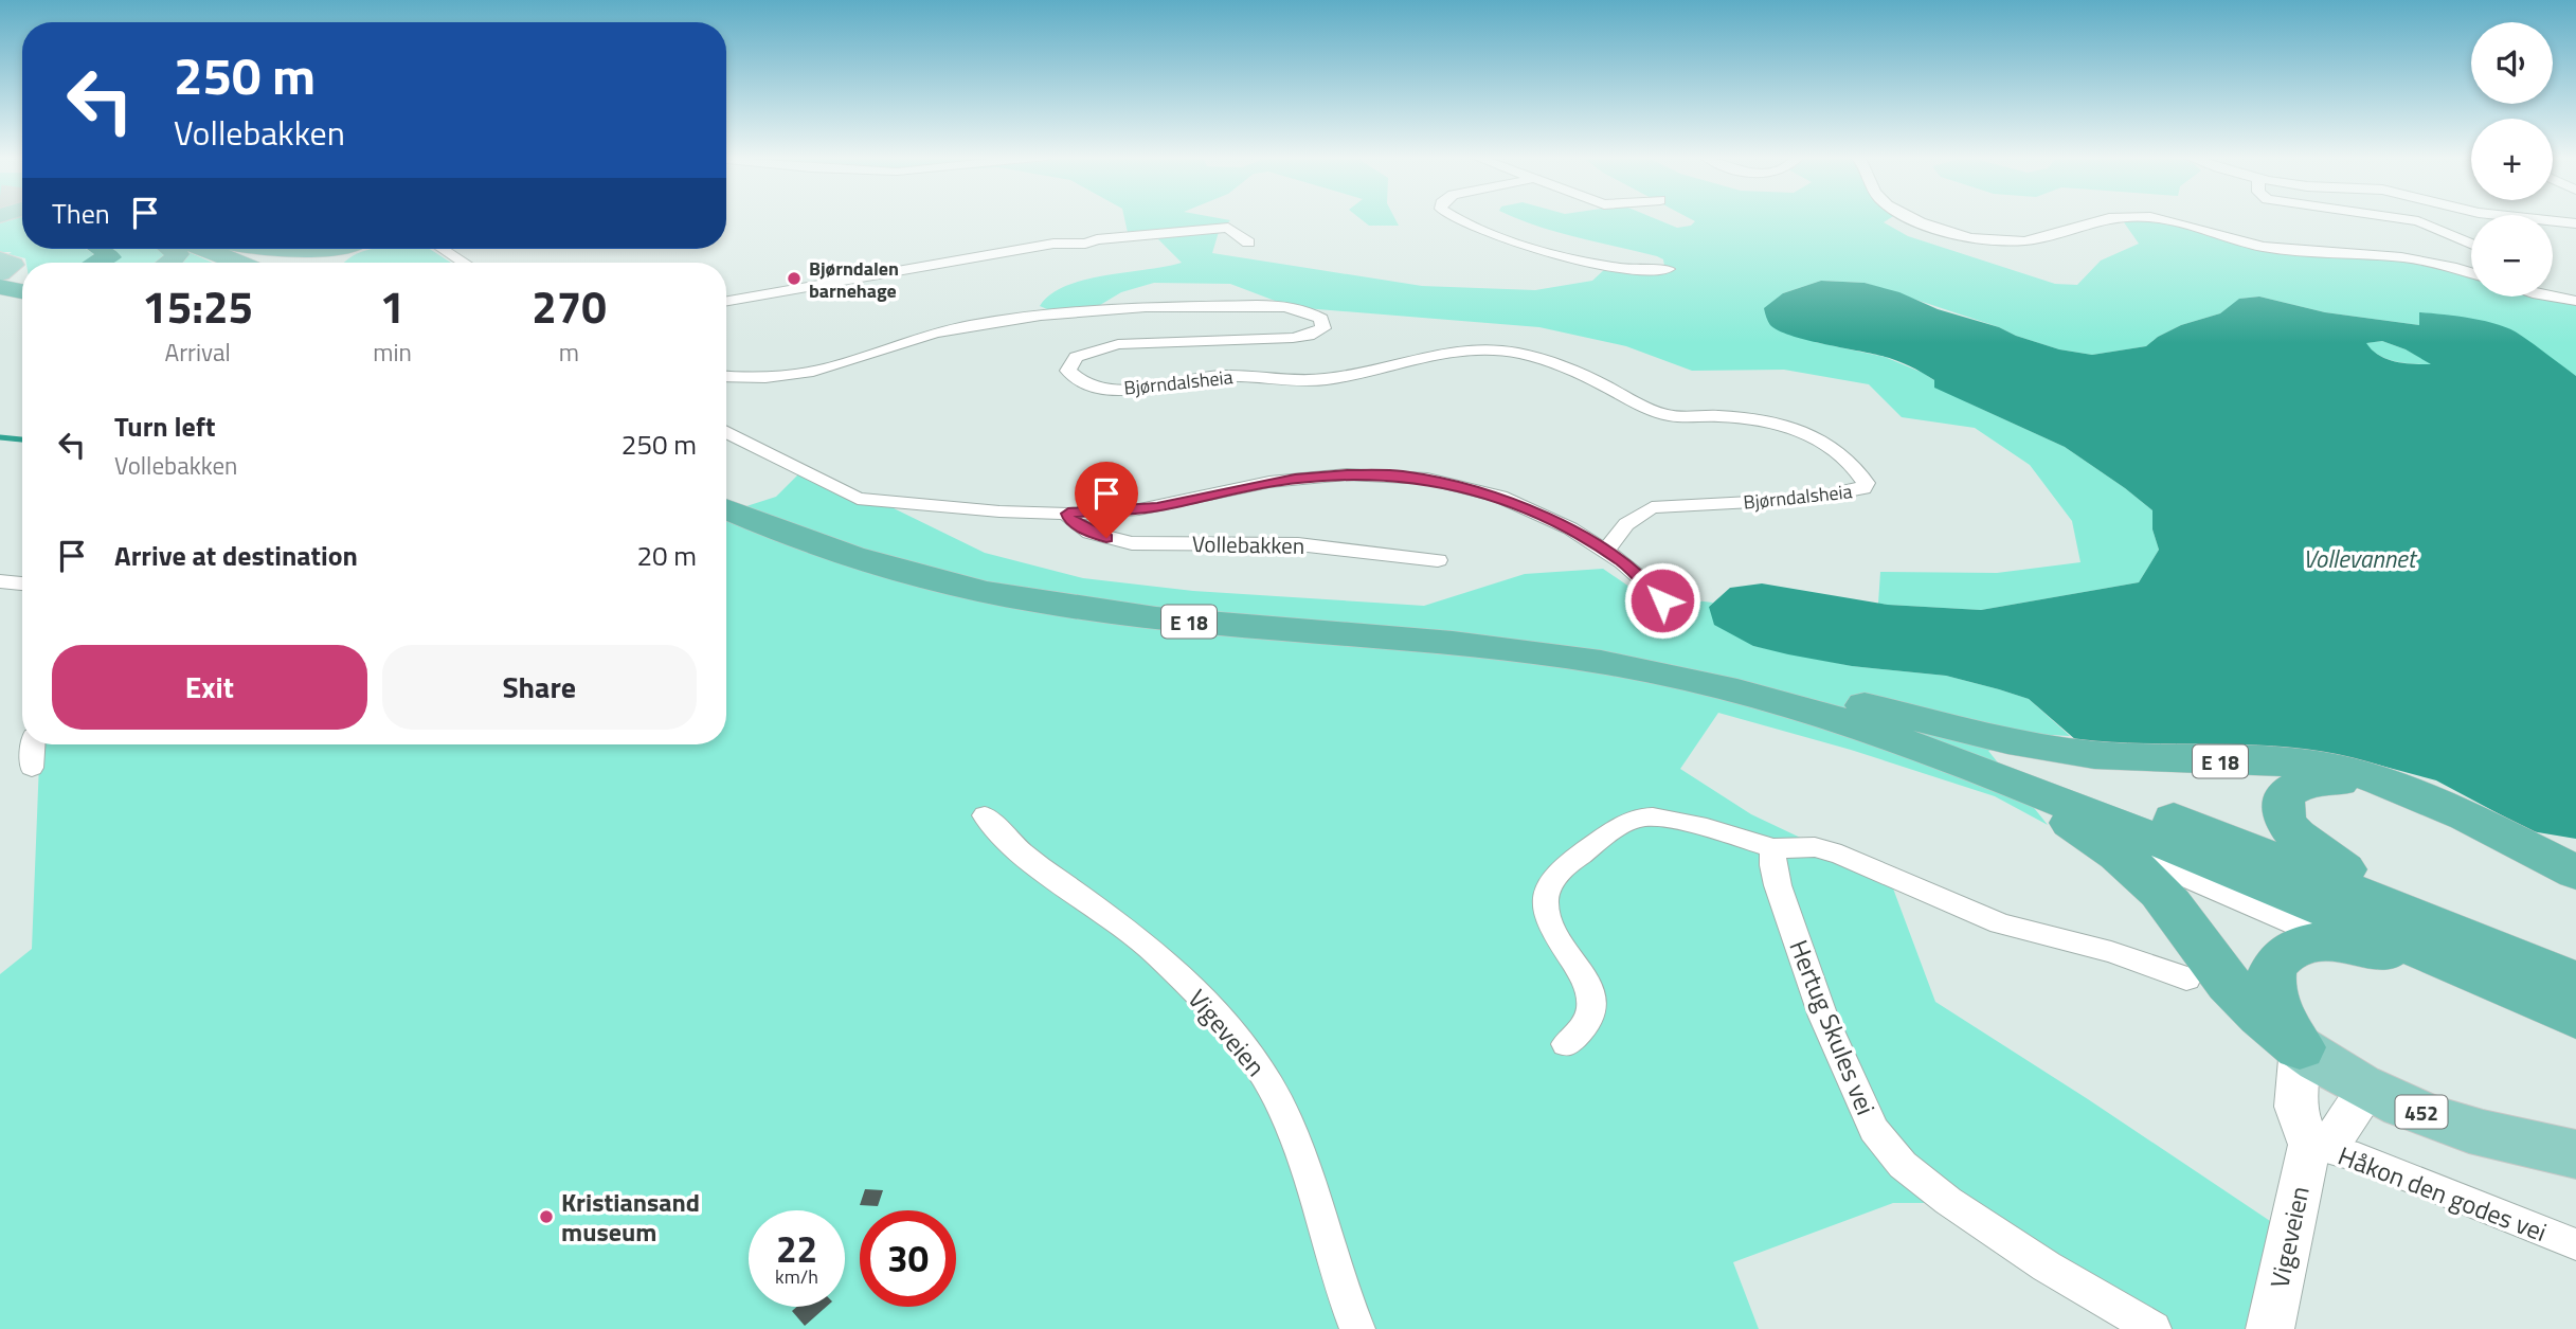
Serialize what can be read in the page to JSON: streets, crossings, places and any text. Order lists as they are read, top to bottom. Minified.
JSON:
{"streets":{"highway":["E 18"],"main road":["452"],"street":["Bjørndalsheia","Vollebakken","Hertug Skules vei","Vigeveien","Håkon den godes vei"]},"crossings":[["Bjørndalsheia","Vollebakken"],["E 18","452"],["Vigeveien","Håkon den godes vei"]],"water":["Vollevannet"],"places":["Bjørndalen barnehage","Kristiansand museum"],"page":{"map_buttons":["+","−"],"turn":["250 m","Vollebakken"],"then":"Then","eta":["15:25","Arrival","1","min","270","m"],"list":[{"name":"Turn left","note":"Vollebakken","value":"250 m"},{"name":"Arrive at destination","value":"20 m"}],"buttons":["Exit","Share"],"speed":"22 km/h","limit":"30"}}
